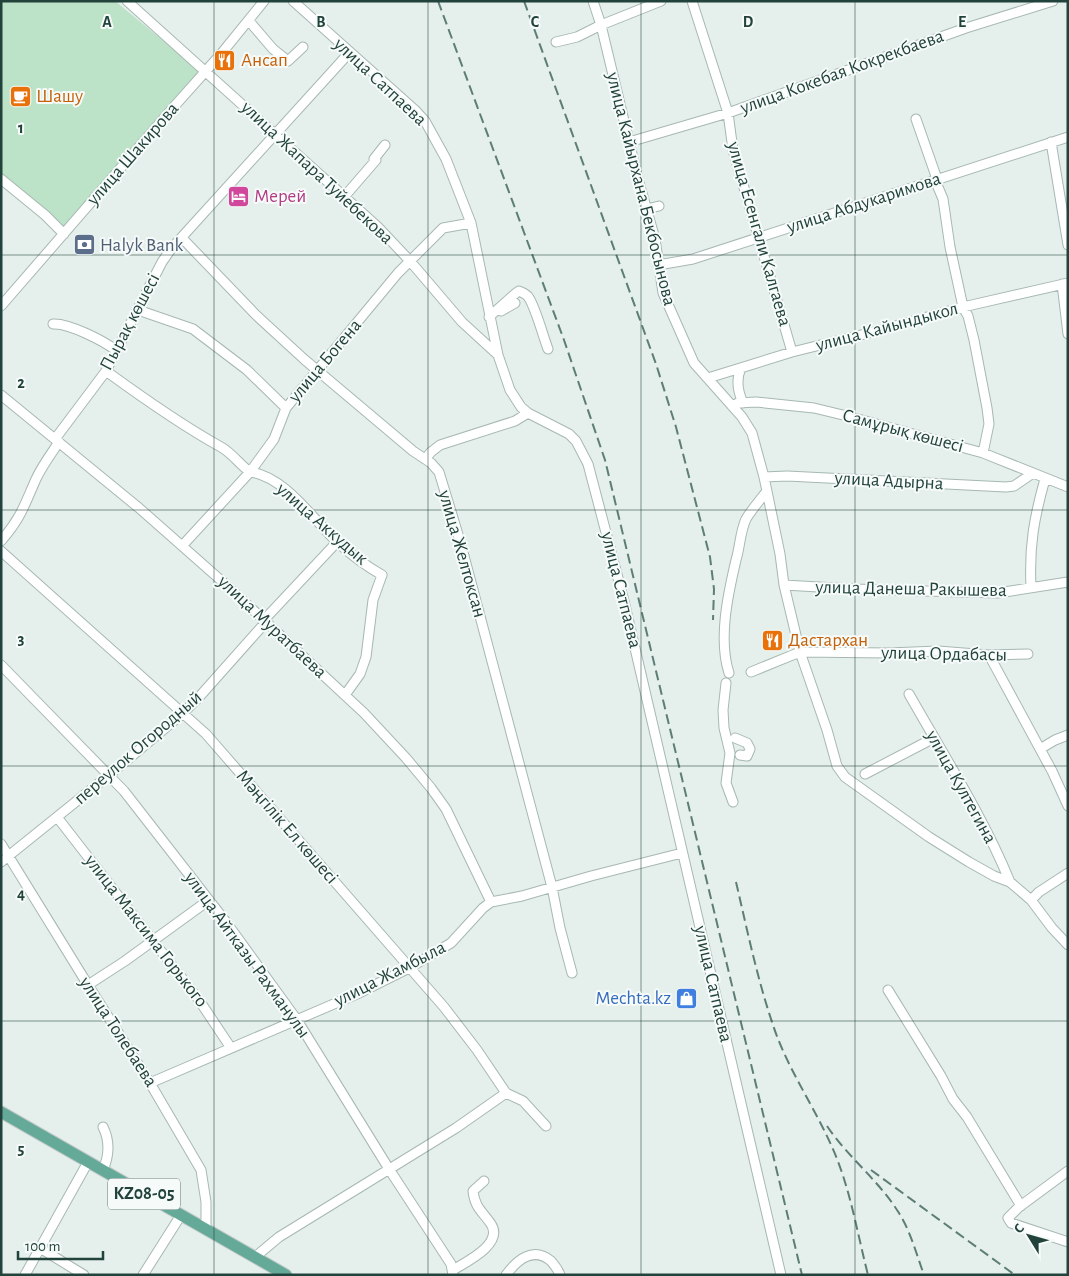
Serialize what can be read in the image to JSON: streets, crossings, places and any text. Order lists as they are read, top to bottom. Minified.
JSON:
{"streets":{"main road":["KZ08-05"],"street":["улица Кокебая Кокрекбаева","улица Сатпаева","улица Шакирова","улица Жапара Туйебекова","улица Кайырхана Бекбосынова","улица Абдукаримова","улица Есенгали Калгаева","Пырақ көшесі","улица Кайындыкол","улица Богена","Самұрық көшесі","улица Адырна","улица Аккудык","улица Желтоксан","улица Данеша Ракышева","улица Муратбаева","улица Ордабасы","переулок Огородный","улица Култегина","Мәңгілік Ел көшесі","улица Максима Горького","улица Айтказы Рахманулы","улица Жамбыла","улица Толебаева"]},"crossings":[["улица Кокебая Кокрекбаева","улица Кайырхана Бекбосынова"],["улица Кокебая Кокрекбаева","улица Есенгали Калгаева"],["улица Сатпаева","улица Жапара Туйебекова"],["улица Сатпаева","Пырақ көшесі"],["улица Сатпаева","улица Богена"],["улица Шакирова","улица Жапара Туйебекова"],["улица Жапара Туйебекова","Пырақ көшесі"],["улица Жапара Туйебекова","улица Богена"],["улица Кайырхана Бекбосынова","улица Абдукаримова"],["улица Кайырхана Бекбосынова","улица Кайындыкол"],["улица Кайырхана Бекбосынова","Самұрық көшесі"],["улица Кайырхана Бекбосынова","улица Адырна"],["улица Кайырхана Бекбосынова","улица Данеша Ракышева"],["улица Кайырхана Бекбосынова","улица Ордабасы"],["улица Кайырхана Бекбосынова","улица Култегина"],["улица Абдукаримова","улица Есенгали Калгаева"],["улица Есенгали Калгаева","улица Кайындыкол"],["Пырақ көшесі","улица Аккудык"],["Пырақ көшесі","улица Желтоксан"],["Пырақ көшесі","улица Муратбаева"],["улица Богена","улица Аккудык"],["улица Богена","улица Желтоксан"],["улица Богена","улица Муратбаева"],["Самұрық көшесі","улица Адырна"],["улица Аккудык","улица Муратбаева"],["улица Аккудык","переулок Огородный"],["улица Муратбаева","переулок Огородный"],["улица Муратбаева","улица Жамбыла"],["переулок Огородный","Мәңгілік Ел көшесі"],["переулок Огородный","улица Максима Горького"],["переулок Огородный","улица Айтказы Рахманулы"],["переулок Огородный","улица Толебаева"],["Мәңгілік Ел көшесі","улица Жамбыла"],["улица Максима Горького","улица Жамбыла"],["улица Айтказы Рахманулы","улица Жамбыла"],["улица Жамбыла","улица Толебаева"],["улица Толебаева","KZ08-05"]],"places":{"restaurant":["Ансап","Дастархан"],"cafe":["Шашу"],"hotel":["Мерей"],"bank":["Halyk Bank"],"shop":["Mechta.kz"]},"scale_bar":"100 m","north":"top left","grid":{"columns":["A","B","C","D","E"],"rows":["1","2","3","4","5"]}}
